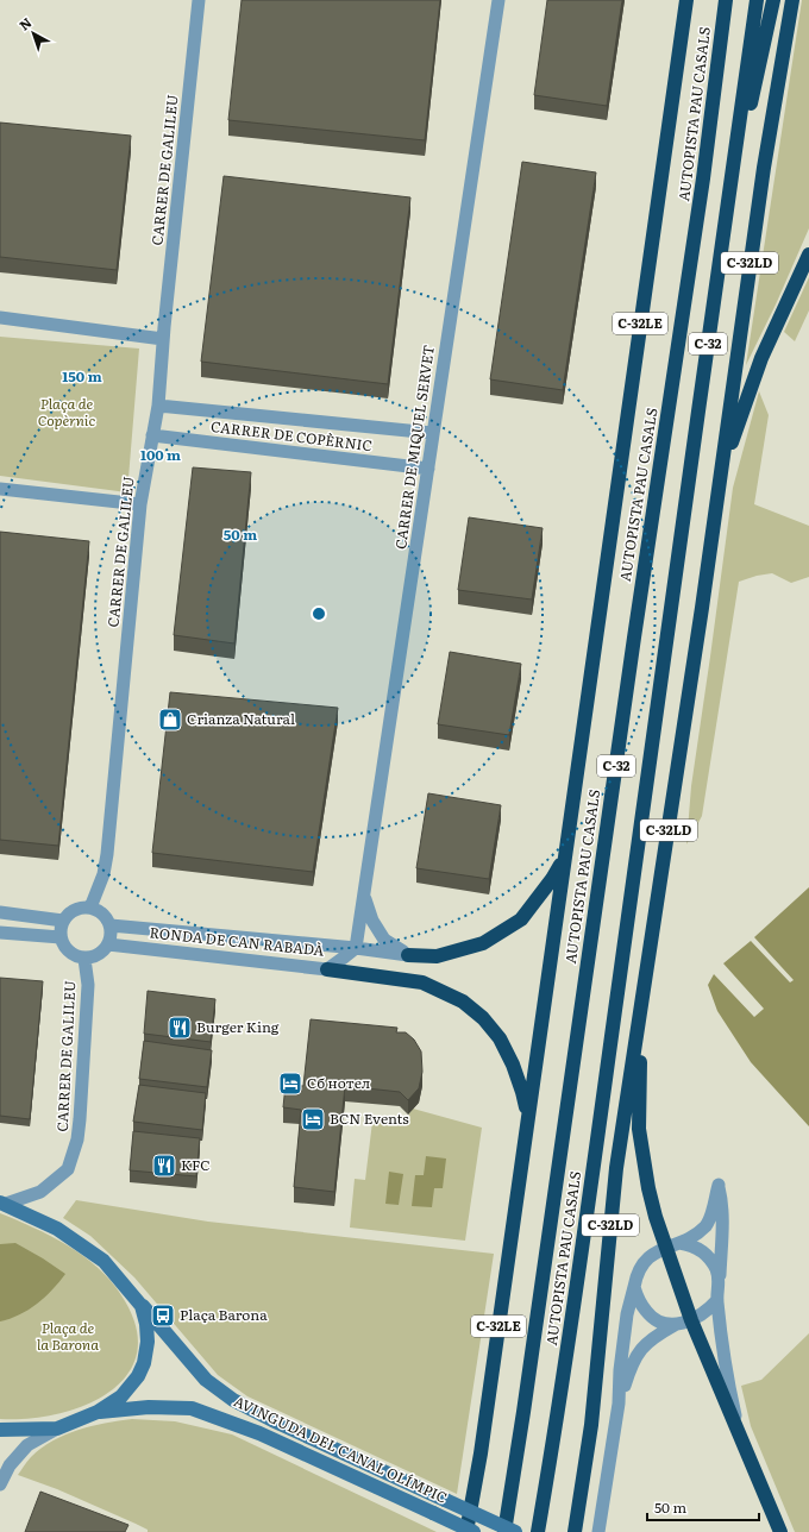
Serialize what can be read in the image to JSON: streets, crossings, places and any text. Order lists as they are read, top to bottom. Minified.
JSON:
{"streets":{"highway":["AUTOPISTA PAU CASALS","C-32LD","C-32LE","C-32"],"street":["CARRER DE GALILEU","CARRER DE COPÈRNIC","CARRER DE MIQUEL SERVET","RONDA DE CAN RABADÀ","AVINGUDA DEL CANAL OLÍMPIC"]},"crossings":[["CARRER DE GALILEU","CARRER DE COPÈRNIC"],["CARRER DE GALILEU","RONDA DE CAN RABADÀ"],["CARRER DE COPÈRNIC","CARRER DE MIQUEL SERVET"],["CARRER DE MIQUEL SERVET","RONDA DE CAN RABADÀ"]],"parks":["Plaça de Copèrnic","Plaça de la Barona"],"places":{"shop":["Crianza Natural"],"restaurant":["Burger King","KFC"],"hotel":["Сб нотел","BCN Events"],"bus stop":["Plaça Barona"]},"scale_bar":"50 m","north":"top left","rings":["150 m","100 m","50 m"]}
